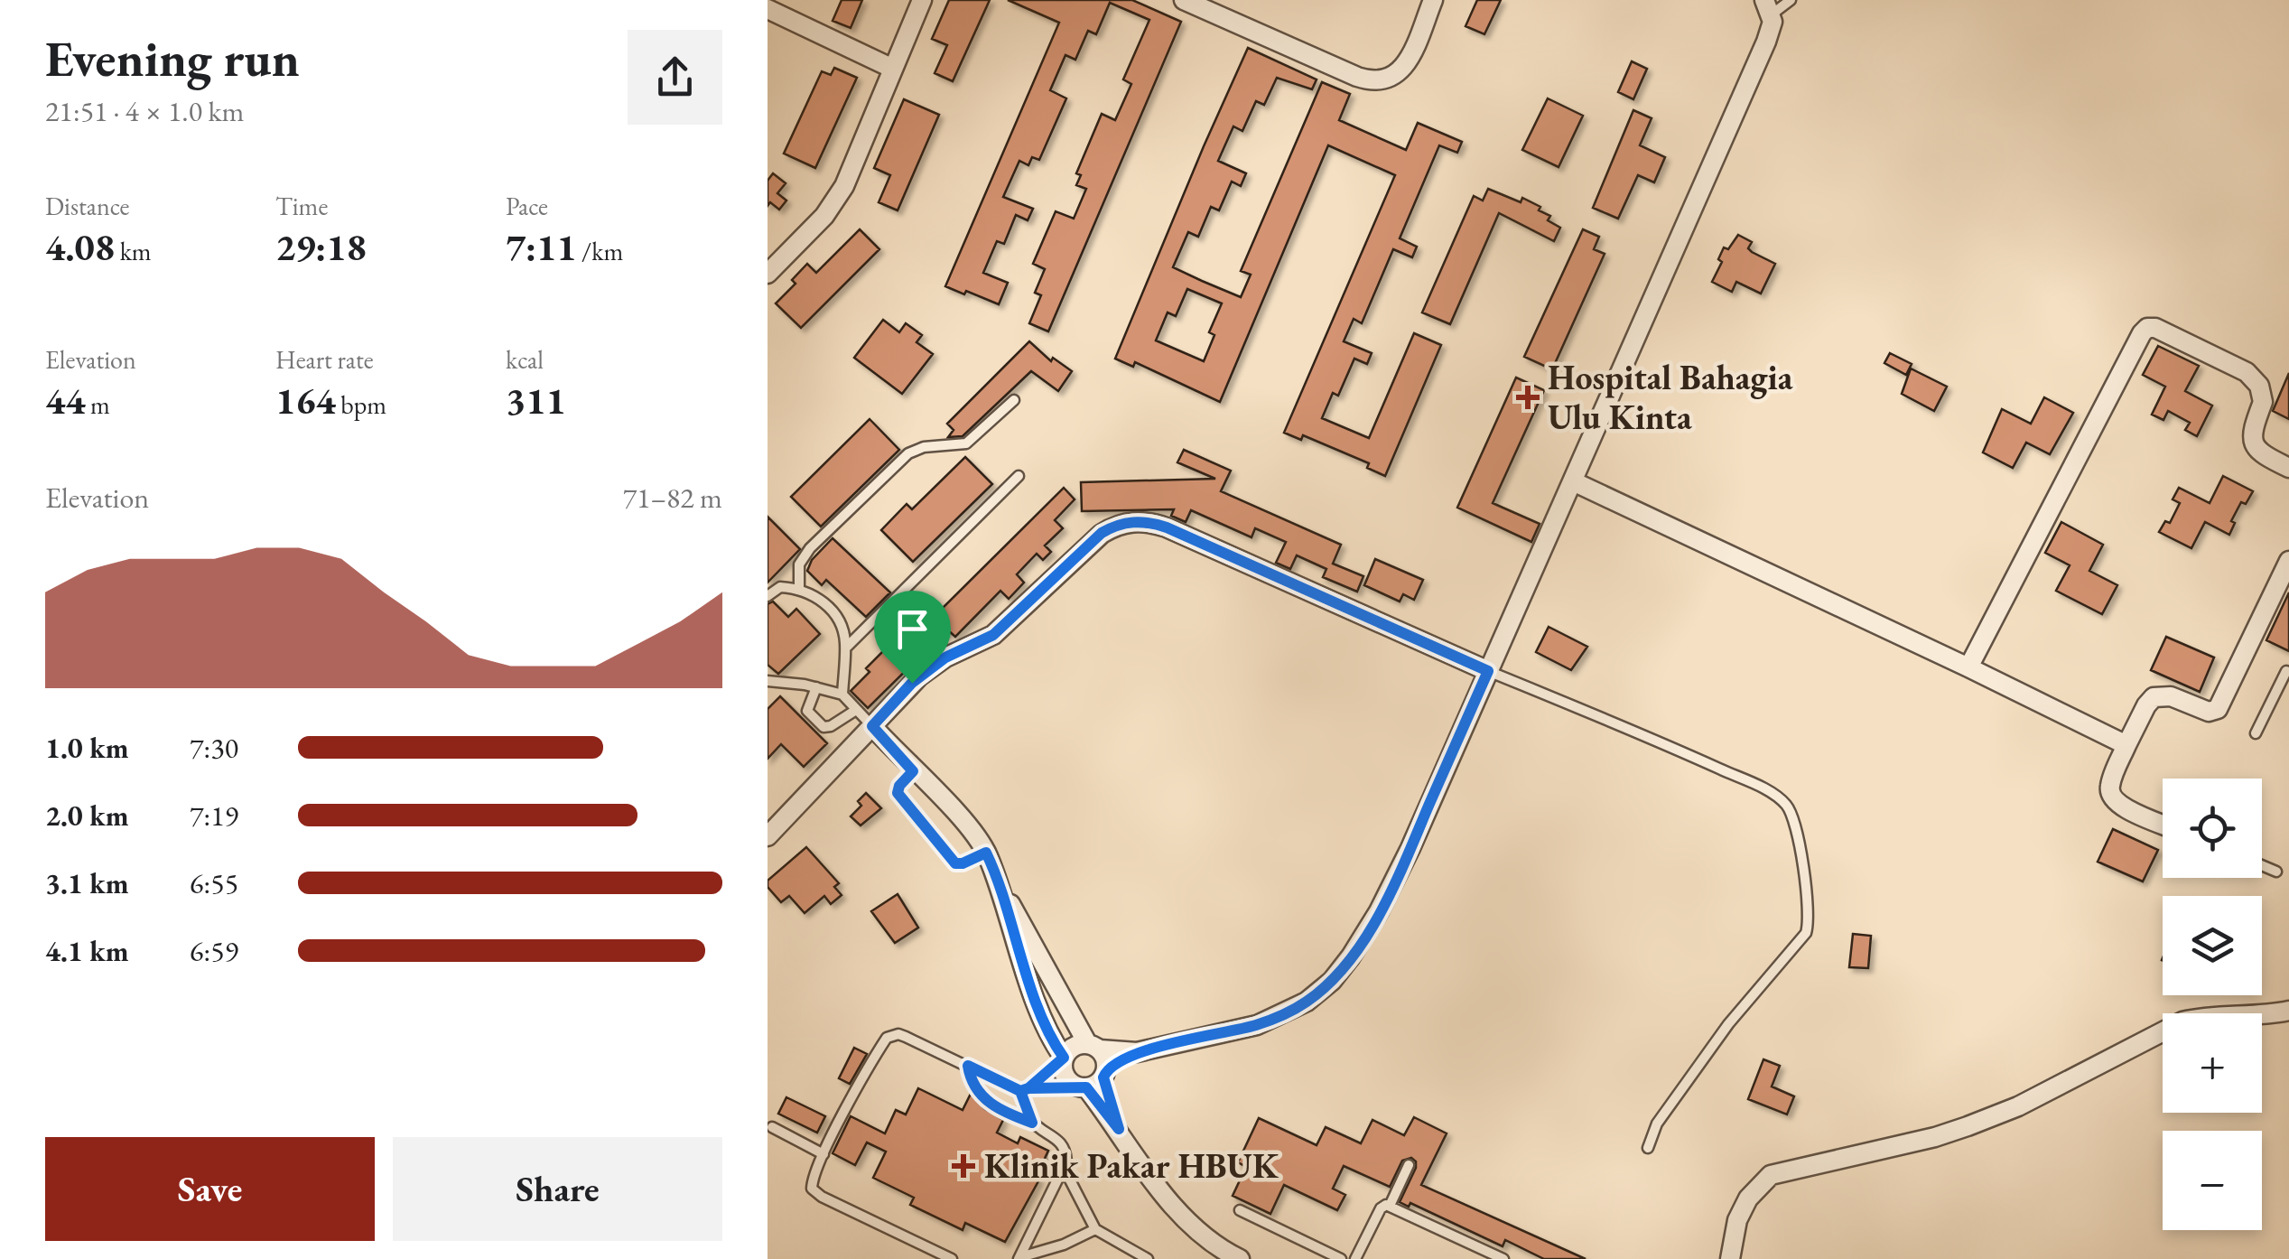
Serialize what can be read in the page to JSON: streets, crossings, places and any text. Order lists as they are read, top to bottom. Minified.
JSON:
{"places":{"health":["Hospital Bahagia Ulu Kinta","Klinik Pakar HBUK"]},"page":{"heading":["Evening run","21:51 · 4 × 1.0 km"],"stats":[["Distance","4.08 km"],["Time","29:18"],["Pace","7:11 /km"],["Elevation","44 m"],["Heart rate","164 bpm"],["kcal","311"]],"chart":["Elevation","71–82 m"],"list":[{"name":"1.0 km","note":"7:30"},{"name":"2.0 km","note":"7:19"},{"name":"3.1 km","note":"6:55"},{"name":"4.1 km","note":"6:59"}],"map_buttons":["+","−"],"buttons":["Save","Share"]}}
